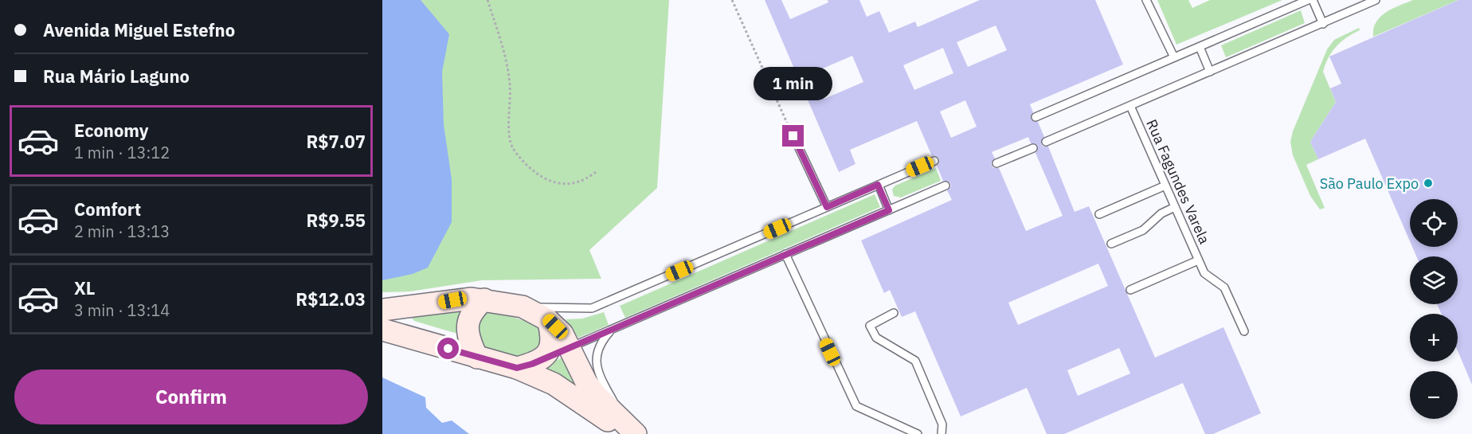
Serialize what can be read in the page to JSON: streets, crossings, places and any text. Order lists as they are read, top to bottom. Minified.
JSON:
{"streets":{"lane":["Rua Fagundes Varela"]},"places":["São Paulo Expo"],"page":{"banner":["Avenida Miguel Estefno","Rua Mário Laguno"],"bubble":"1 min","list":[{"name":"Economy","note":"1 min · 13:12","value":"R$7.07"},{"name":"Comfort","note":"2 min · 13:13","value":"R$9.55"},{"name":"XL","note":"3 min · 13:14","value":"R$12.03"}],"map_buttons":["+","−"],"buttons":"Confirm"}}
